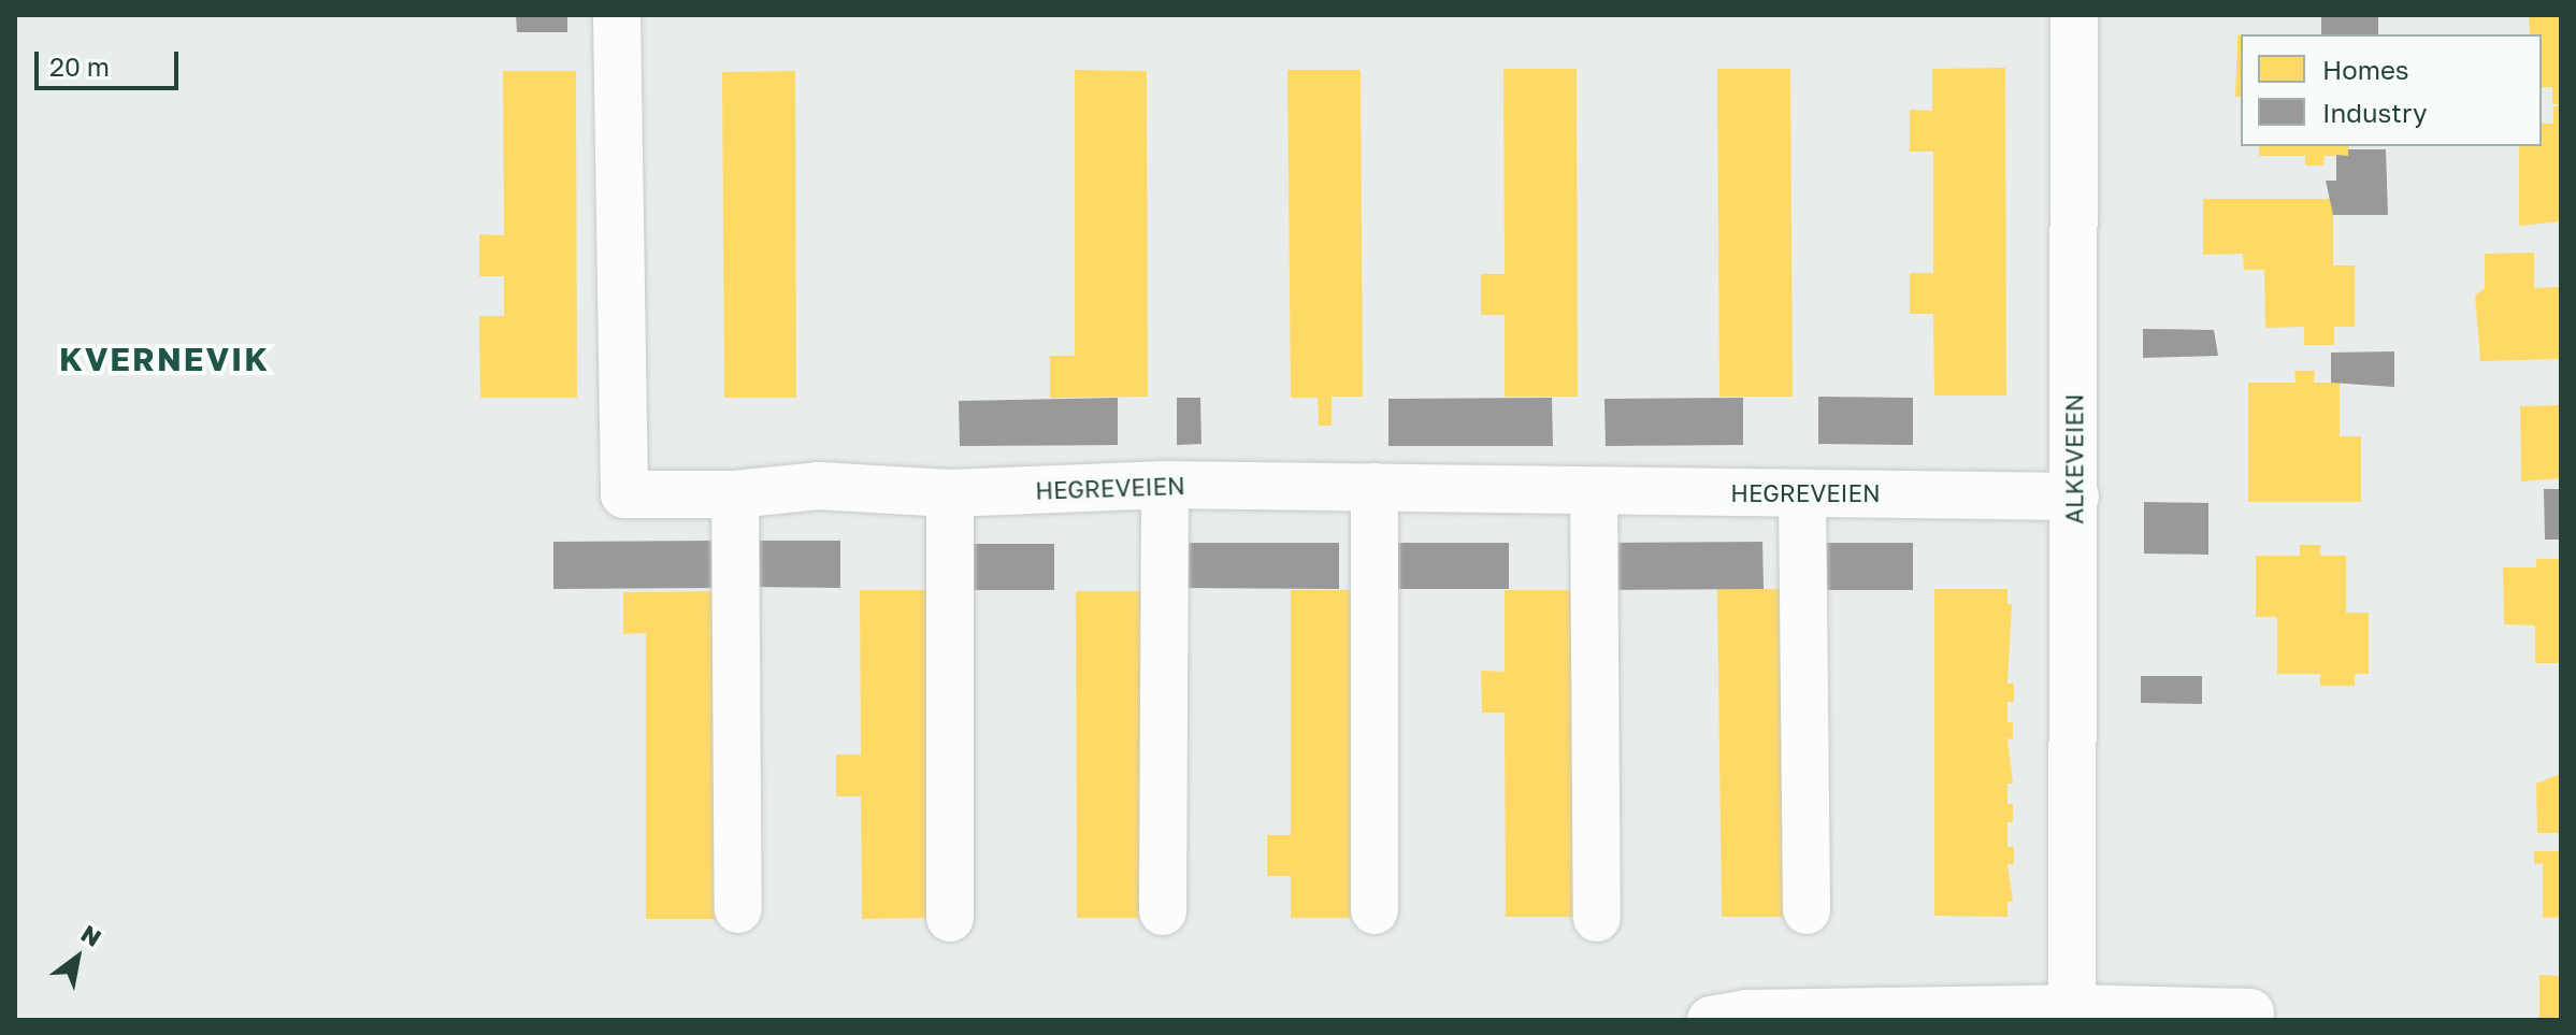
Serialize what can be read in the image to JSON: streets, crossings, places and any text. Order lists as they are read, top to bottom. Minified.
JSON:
{"streets":{"street":["ALKEVEIEN","HEGREVEIEN"]},"crossings":[["ALKEVEIEN","HEGREVEIEN"]],"districts":["KVERNEVIK"],"legend":["Homes","Industry"],"scale_bar":"20 m","north":"top right"}
